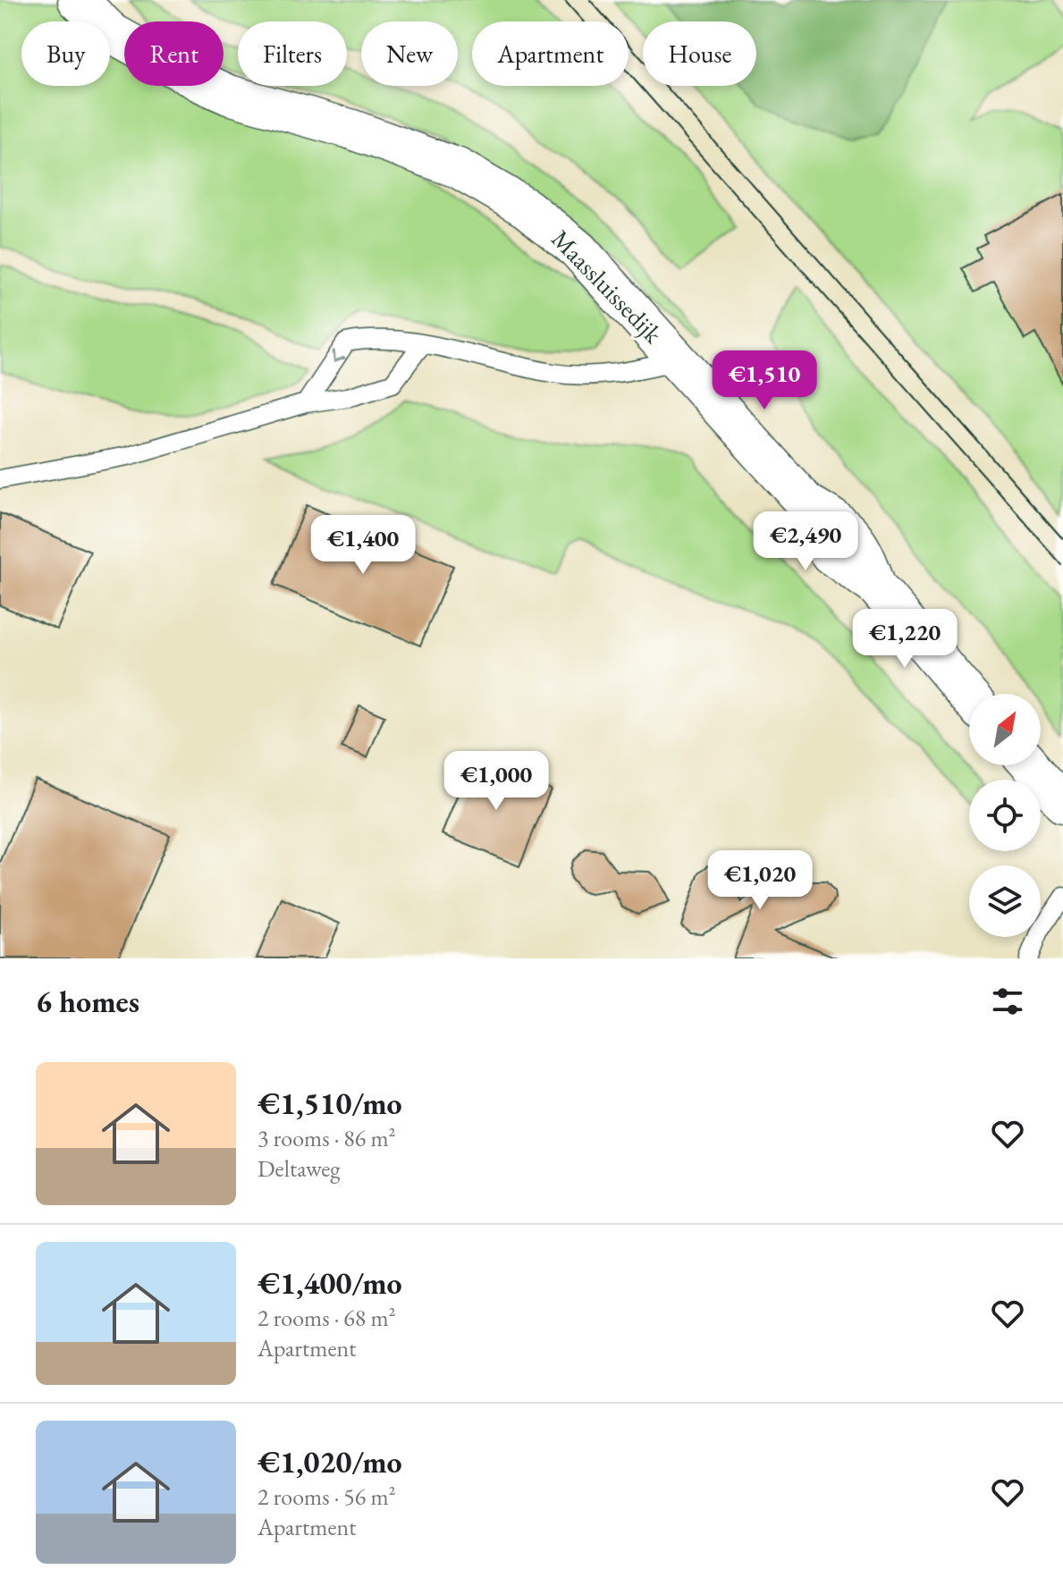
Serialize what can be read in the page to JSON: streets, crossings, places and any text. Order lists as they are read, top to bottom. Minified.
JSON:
{"streets":{"main road":["Maassluissedijk"]},"north":"top right","page":{"chip":["Buy","Rent","Filters","New","Apartment","House"],"price":["€1,510","€2,490","€1,400","€1,220","€1,000","€1,020"],"heading":"6 homes","list":[{"name":"€1,510/mo","note":"3 rooms · 86 m² · Deltaweg"},{"name":"€1,400/mo","note":"2 rooms · 68 m² · Apartment"},{"name":"€1,020/mo","note":"2 rooms · 56 m² · Apartment"}]}}
